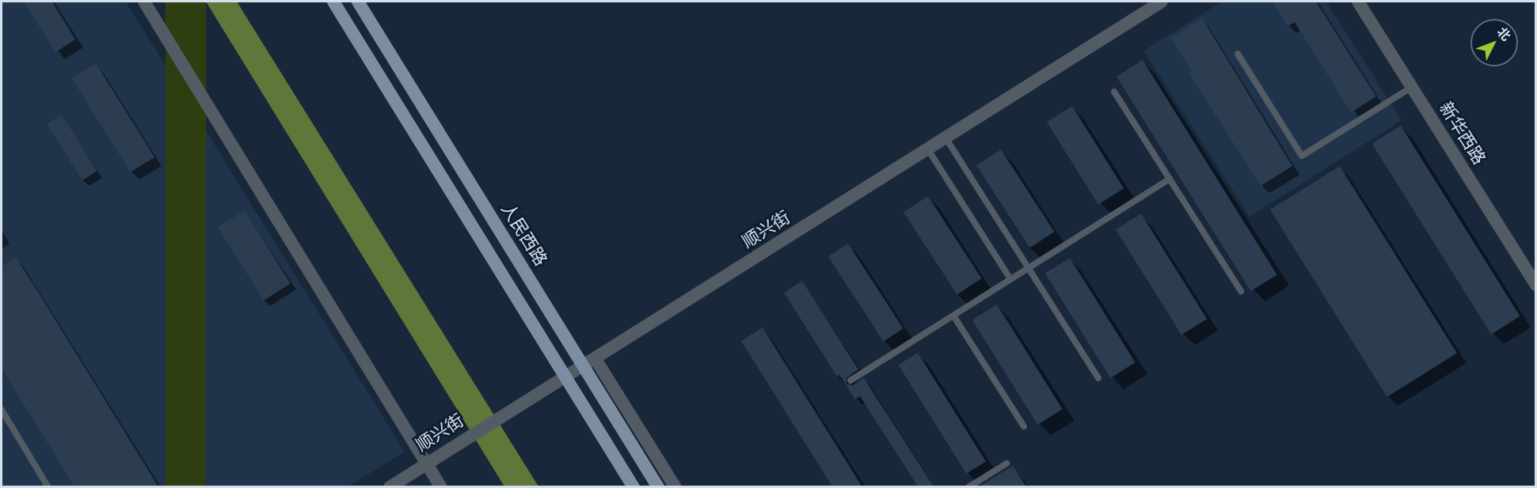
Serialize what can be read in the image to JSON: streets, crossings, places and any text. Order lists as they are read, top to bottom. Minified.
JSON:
{"streets":{"main road":["人民西路"],"street":["新华西路","顺兴街"]},"crossings":[["顺兴街","人民西路"]],"north":"top right"}
